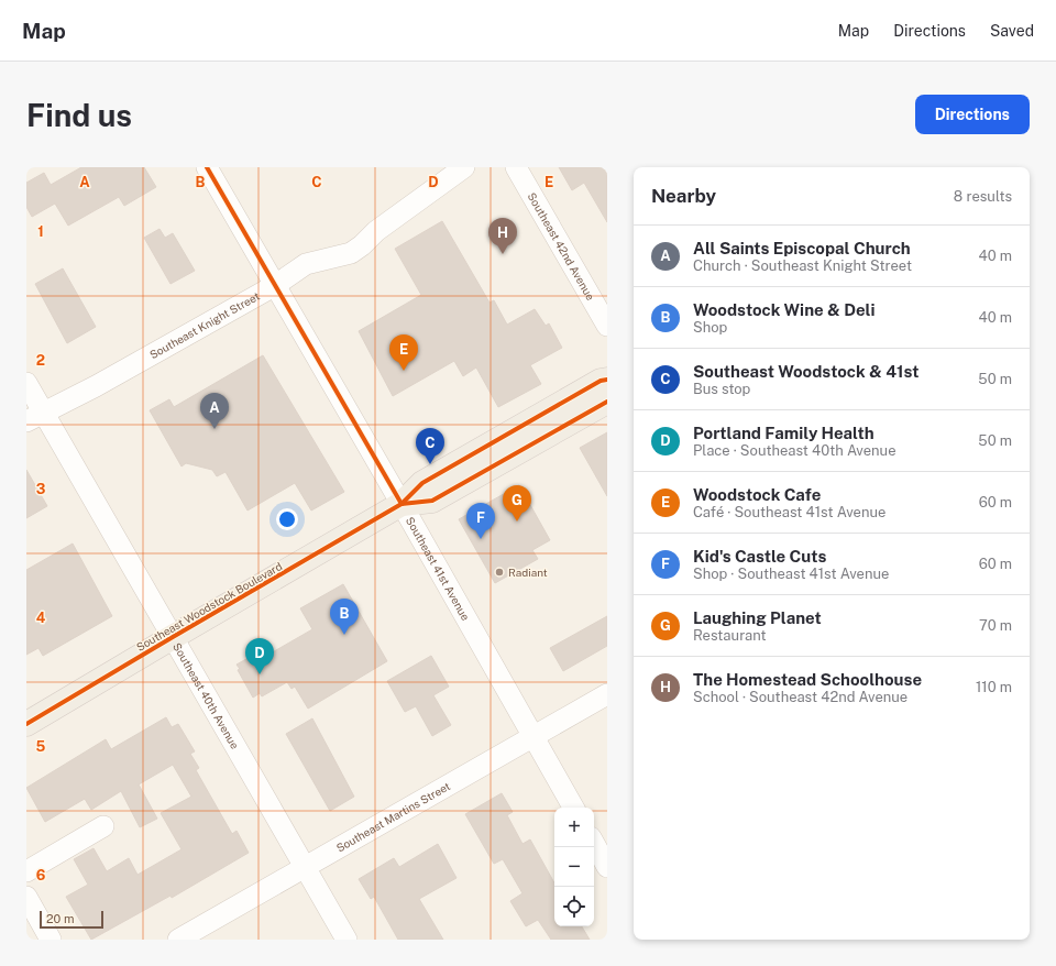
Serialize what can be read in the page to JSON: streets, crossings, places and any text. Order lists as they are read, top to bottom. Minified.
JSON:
{"streets":{"main road":["Southeast Woodstock Boulevard"],"street":["Southeast 42nd Avenue","Southeast Knight Street","Southeast 41st Avenue","Southeast 40th Avenue","Southeast Martins Street"]},"crossings":[["Southeast Knight Street","Southeast 41st Avenue"],["Southeast Knight Street","Southeast 40th Avenue"],["Southeast 41st Avenue","Southeast Woodstock Boulevard"],["Southeast 41st Avenue","Southeast Martins Street"],["Southeast Woodstock Boulevard","Southeast 40th Avenue"],["Southeast 40th Avenue","Southeast Martins Street"]],"places":["Radiant"],"scale_bar":"20 m","page":{"header":"Map","nav":["Map","Directions","Saved"],"buttons":"Directions","title":"Find us","heading":["Nearby","8 results"],"pins":["H","E","A","C","G","F","B","D"],"list":[{"mark":"A","name":"All Saints Episcopal Church","note":"Church · Southeast Knight Street","value":"40 m"},{"mark":"B","name":"Woodstock Wine & Deli","note":"Shop","value":"40 m"},{"mark":"C","name":"Southeast Woodstock & 41st","note":"Bus stop","value":"50 m"},{"mark":"D","name":"Portland Family Health","note":"Place · Southeast 40th Avenue","value":"50 m"},{"mark":"E","name":"Woodstock Cafe","note":"Café · Southeast 41st Avenue","value":"60 m"},{"mark":"F","name":"Kid's Castle Cuts","note":"Shop · Southeast 41st Avenue","value":"60 m"},{"mark":"G","name":"Laughing Planet","note":"Restaurant","value":"70 m"},{"mark":"H","name":"The Homestead Schoolhouse","note":"School · Southeast 42nd Avenue","value":"110 m"}],"map_buttons":["+","−"],"scale":"20 m"},"grid":{"columns":["A","B","C","D","E"],"rows":["1","2","3","4","5","6"]}}
